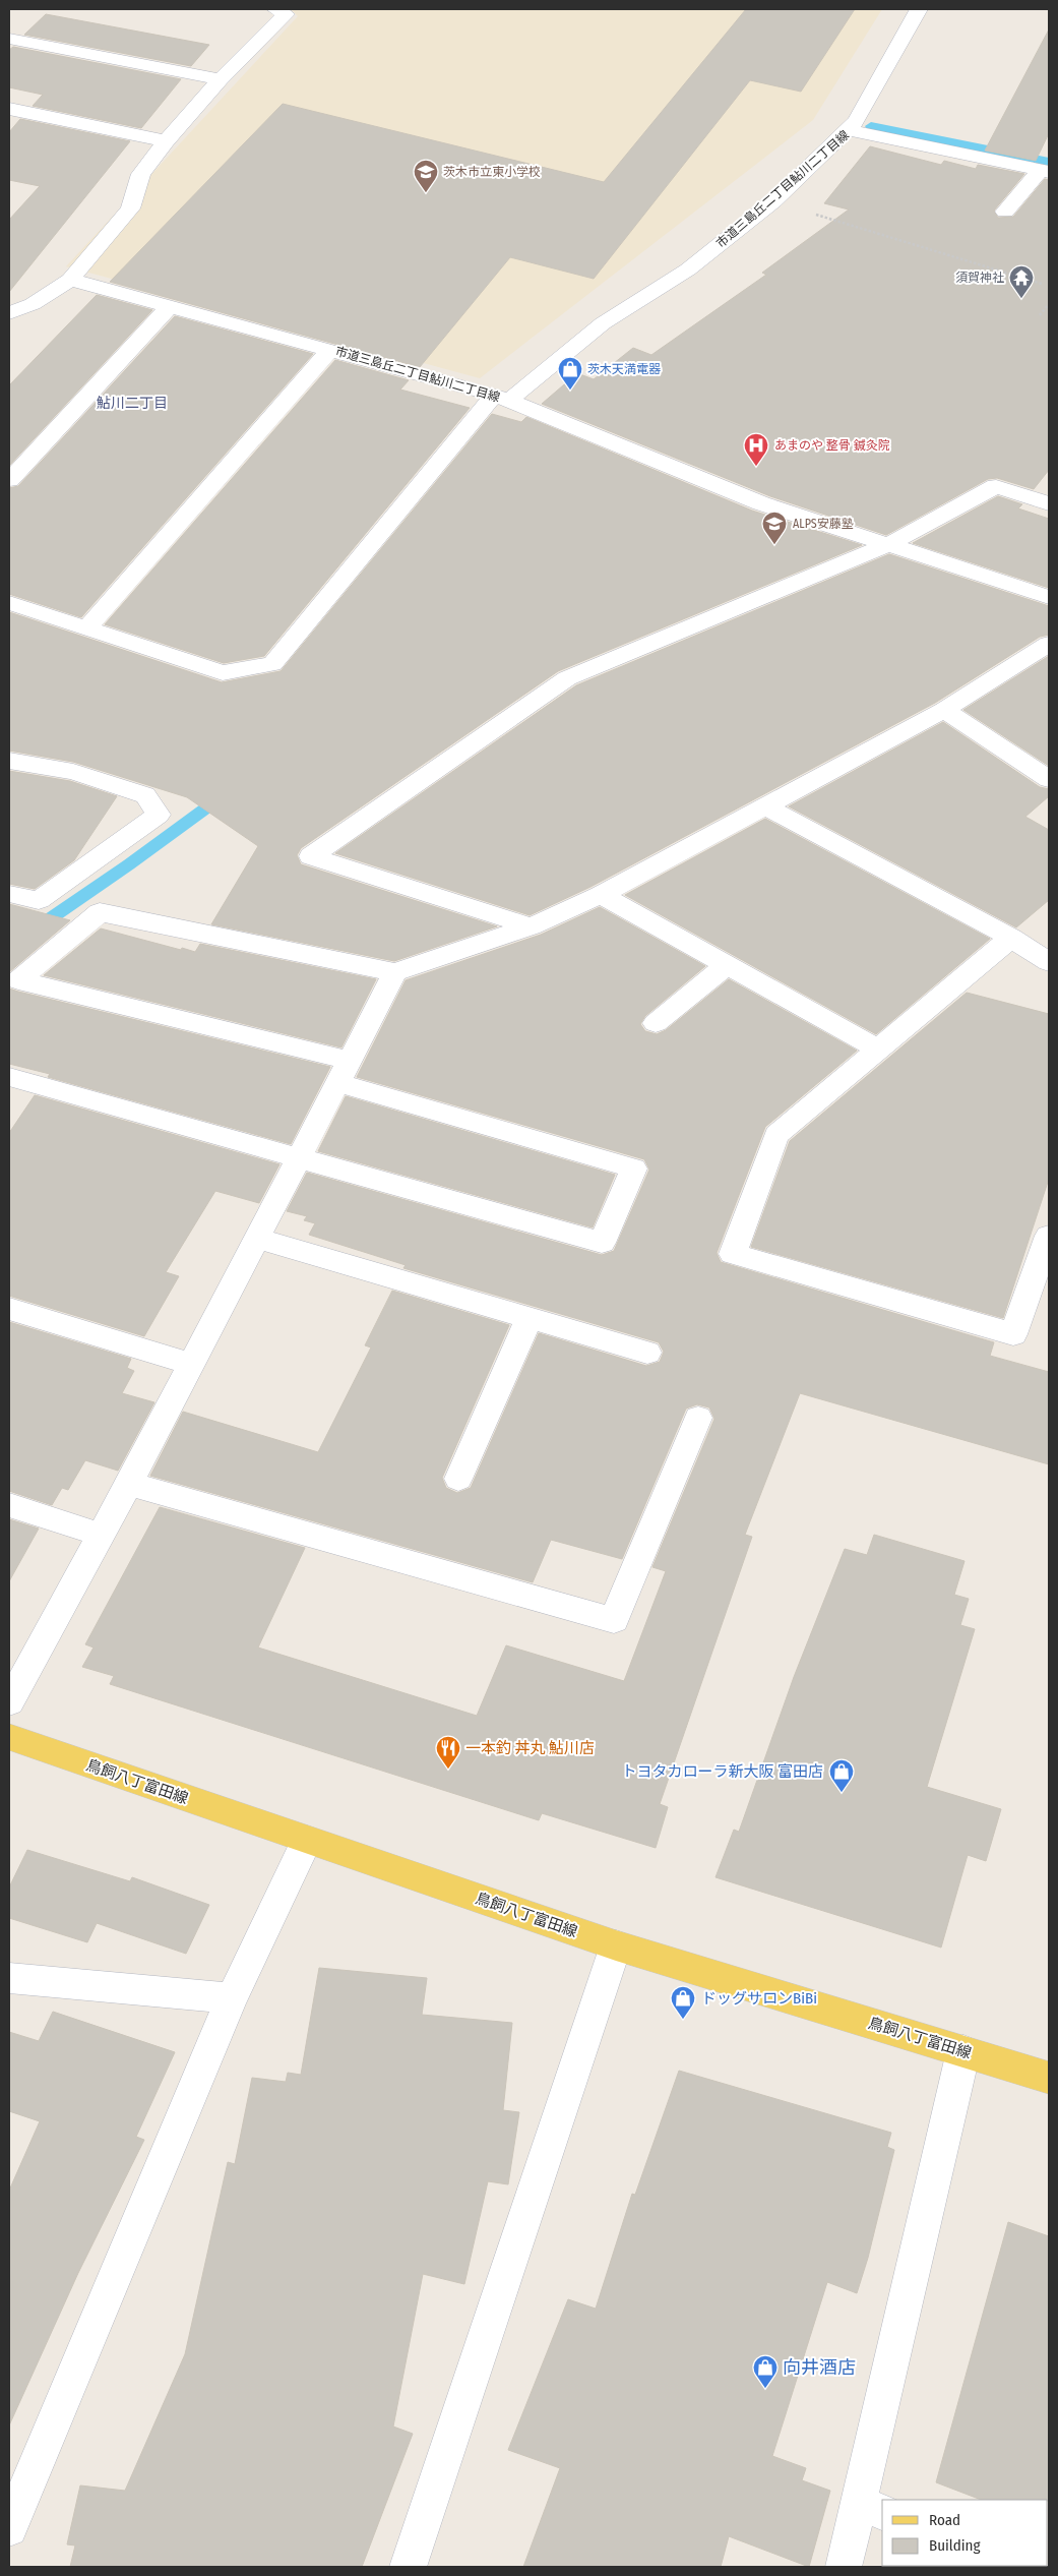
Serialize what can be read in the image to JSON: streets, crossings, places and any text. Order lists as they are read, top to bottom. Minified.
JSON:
{"streets":{"main road":["鳥飼八丁富田線"],"street":["市道三島丘二丁目鮎川二丁目線"]},"districts":["鮎川二丁目"],"places":{"school or university":["茨木市立東小学校","ALPS安藤塾"],"temple":["須賀神社"],"shop":["茨木天満電器","トヨタカローラ新大阪 富田店","ドッグサロンBiBi","向井酒店"],"hospital":["あまのや 整骨 鍼灸院"],"restaurant":["一本釣 丼丸 鮎川店"]},"legend":["Road","Building"]}
